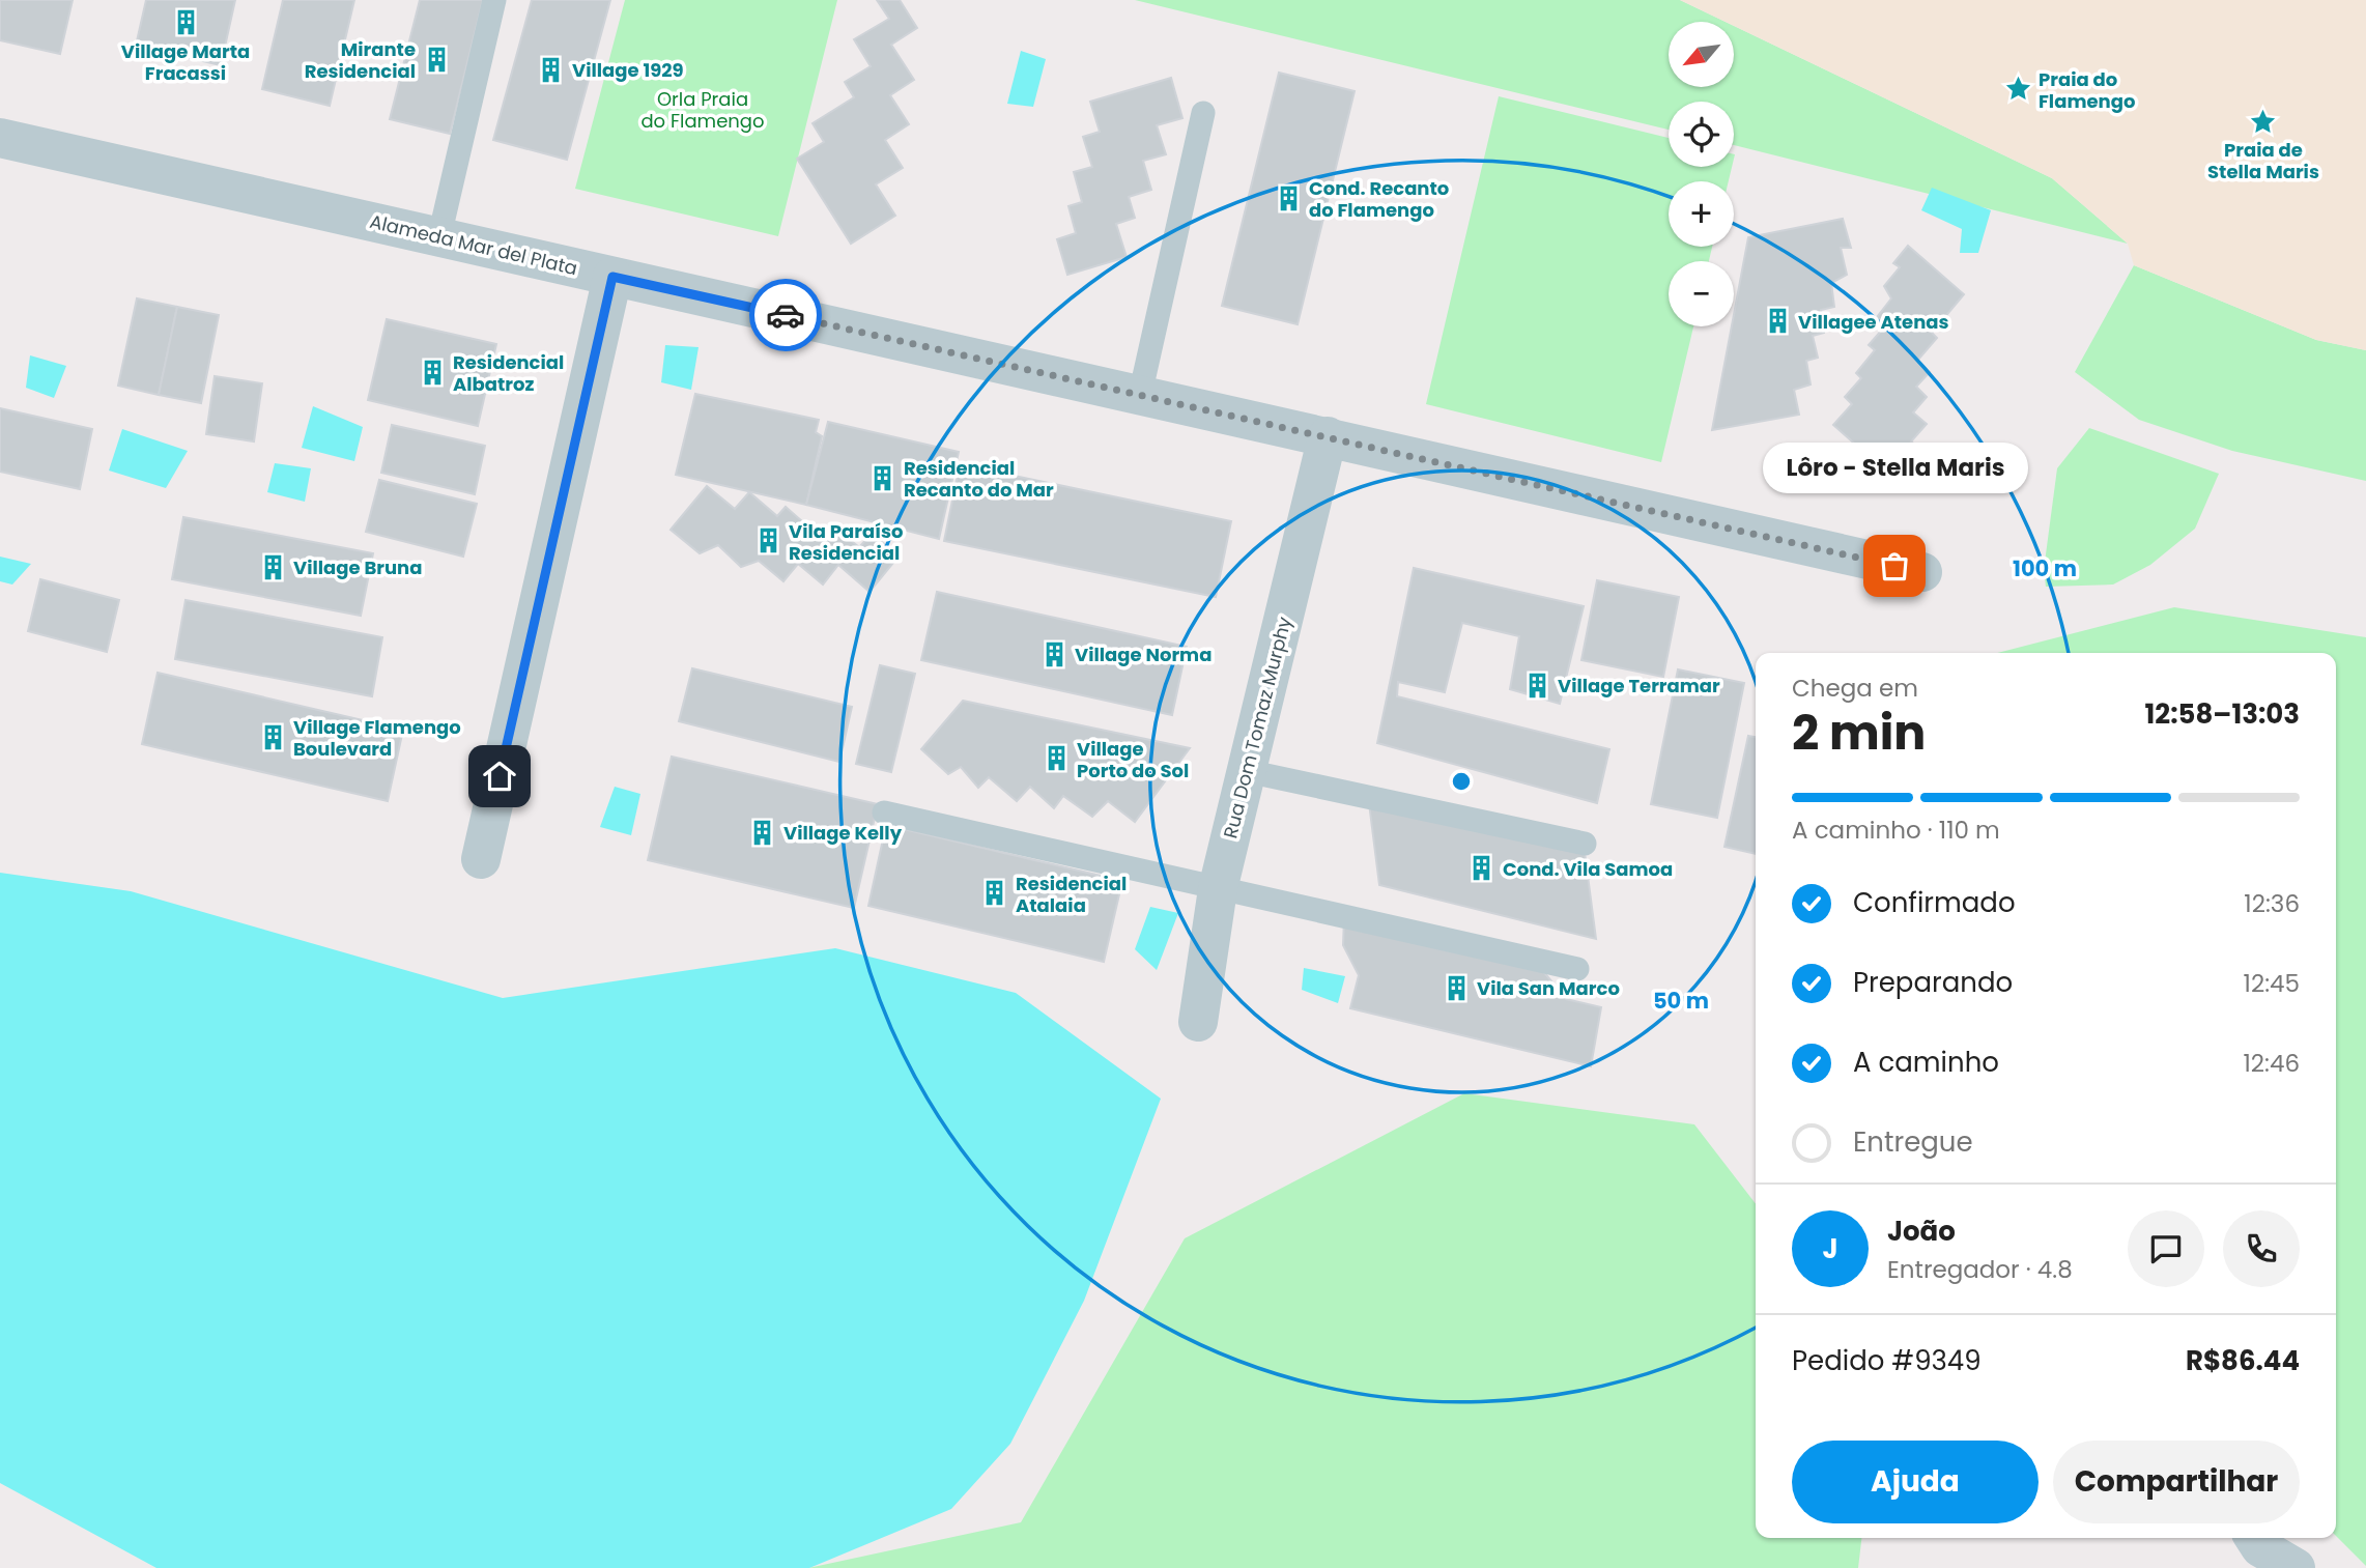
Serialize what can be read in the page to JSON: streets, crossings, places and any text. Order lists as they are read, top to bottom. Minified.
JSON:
{"streets":{"street":["Alameda Mar del Plata","Rua Dom Tomaz Murphy"]},"crossings":[["Alameda Mar del Plata","Rua Dom Tomaz Murphy"]],"parks":["Orla Praia do Flamengo"],"places":{"building":["Village Marta Fracassi","Mirante Residencial","Village 1929","Cond. Recanto do Flamengo","Villagee Atenas","Residencial Albatroz","Residencial Recanto do Mar","Vila Paraíso Residencial","Village Bruna","Village Norma","Village Terramar","Village Flamengo Boulevard","Village Porto do Sol","Village Kelly","Cond. Vila Samoa","Residencial Atalaia","Vila San Marco"],"place":["Praia do Flamengo","Praia de Stella Maris"],"other":["Lôro - Stella Maris"]},"north":"bottom left","page":{"map_buttons":["+","−"],"bubble":"Lôro - Stella Maris","heading":["2 min","Chega em","12:58–13:03"],"panel":["João","Entregador · 4.8","Pedido #9349","R$86.44"],"bar":"A caminho · 110 m","list":[["Confirmado","12:36"],["Preparando","12:45"],["A caminho","12:46"],"Entregue"],"round":"J","buttons":["Ajuda","Compartilhar"]},"rings":["100 m","50 m"]}
